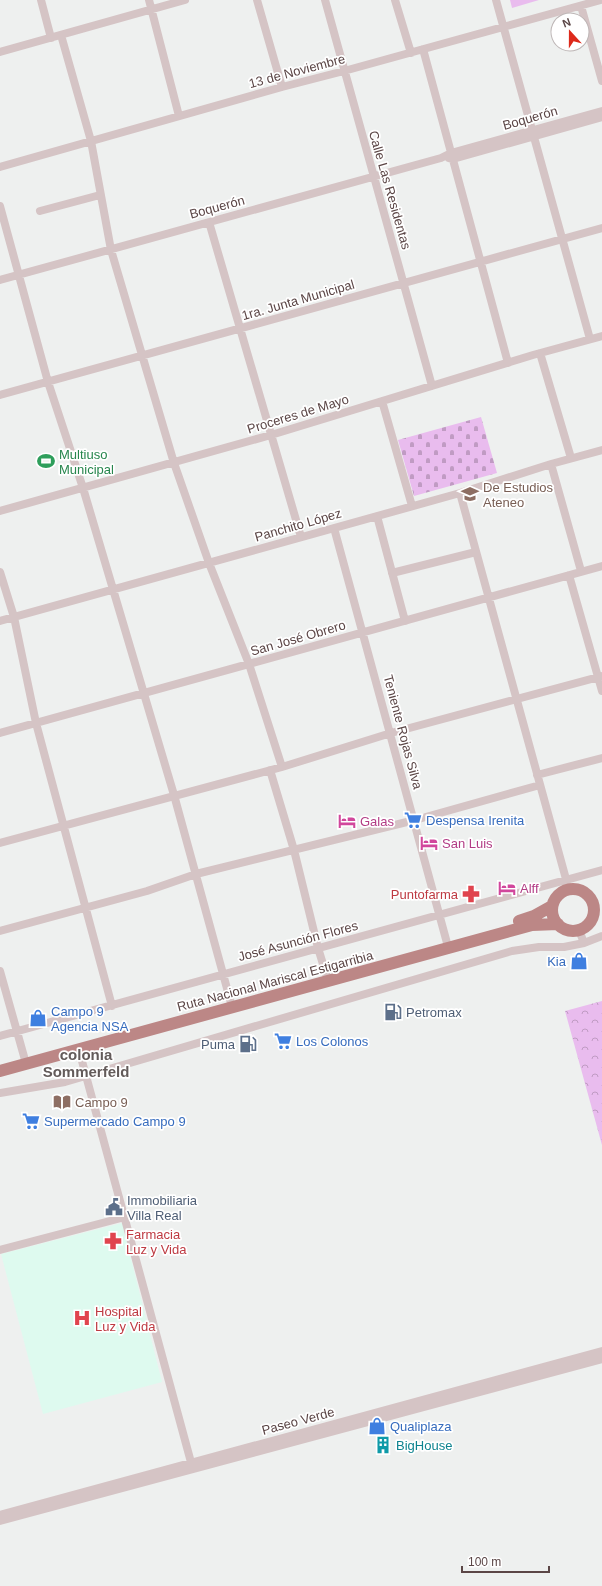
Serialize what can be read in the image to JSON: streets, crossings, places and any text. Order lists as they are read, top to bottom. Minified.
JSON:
{"streets":{"highway":["Ruta Nacional Mariscal Estigarribia"],"street":["13 de Noviembre","Boquerón","Calle Las Residentas","1ra. Junta Municipal","Proceres de Mayo","Panchito López","San José Obrero","Teniente Rojas Silva","José Asunción Flores","Paseo Verde"]},"crossings":[["13 de Noviembre","Calle Las Residentas"],["Boquerón","Calle Las Residentas"],["Calle Las Residentas","1ra. Junta Municipal"],["Calle Las Residentas","Proceres de Mayo"],["Panchito López","Teniente Rojas Silva"],["San José Obrero","Teniente Rojas Silva"],["Teniente Rojas Silva","José Asunción Flores"],["Teniente Rojas Silva","Ruta Nacional Mariscal Estigarribia"],["José Asunción Flores","Ruta Nacional Mariscal Estigarribia"]],"districts":["colonia Sommerfeld"],"places":{"sports":["Multiuso Municipal"],"school or university":["De Estudios Ateneo"],"supermarket":["Despensa Irenita","Los Colonos","Supermercado Campo 9"],"hotel":["Galas","San Luis","Alff"],"pharmacy":["Puntofarma","Farmacia Luz y Vida"],"shop":["Kia","Campo 9 Agencia NSA","Qualiplaza"],"fuel station":["Petromax","Puma"],"library":["Campo 9"],"public building":["Immobiliaria Villa Real"],"hospital":["Hospital Luz y Vida"],"building":["BigHouse"]},"scale_bar":"100 m","north":"top"}
